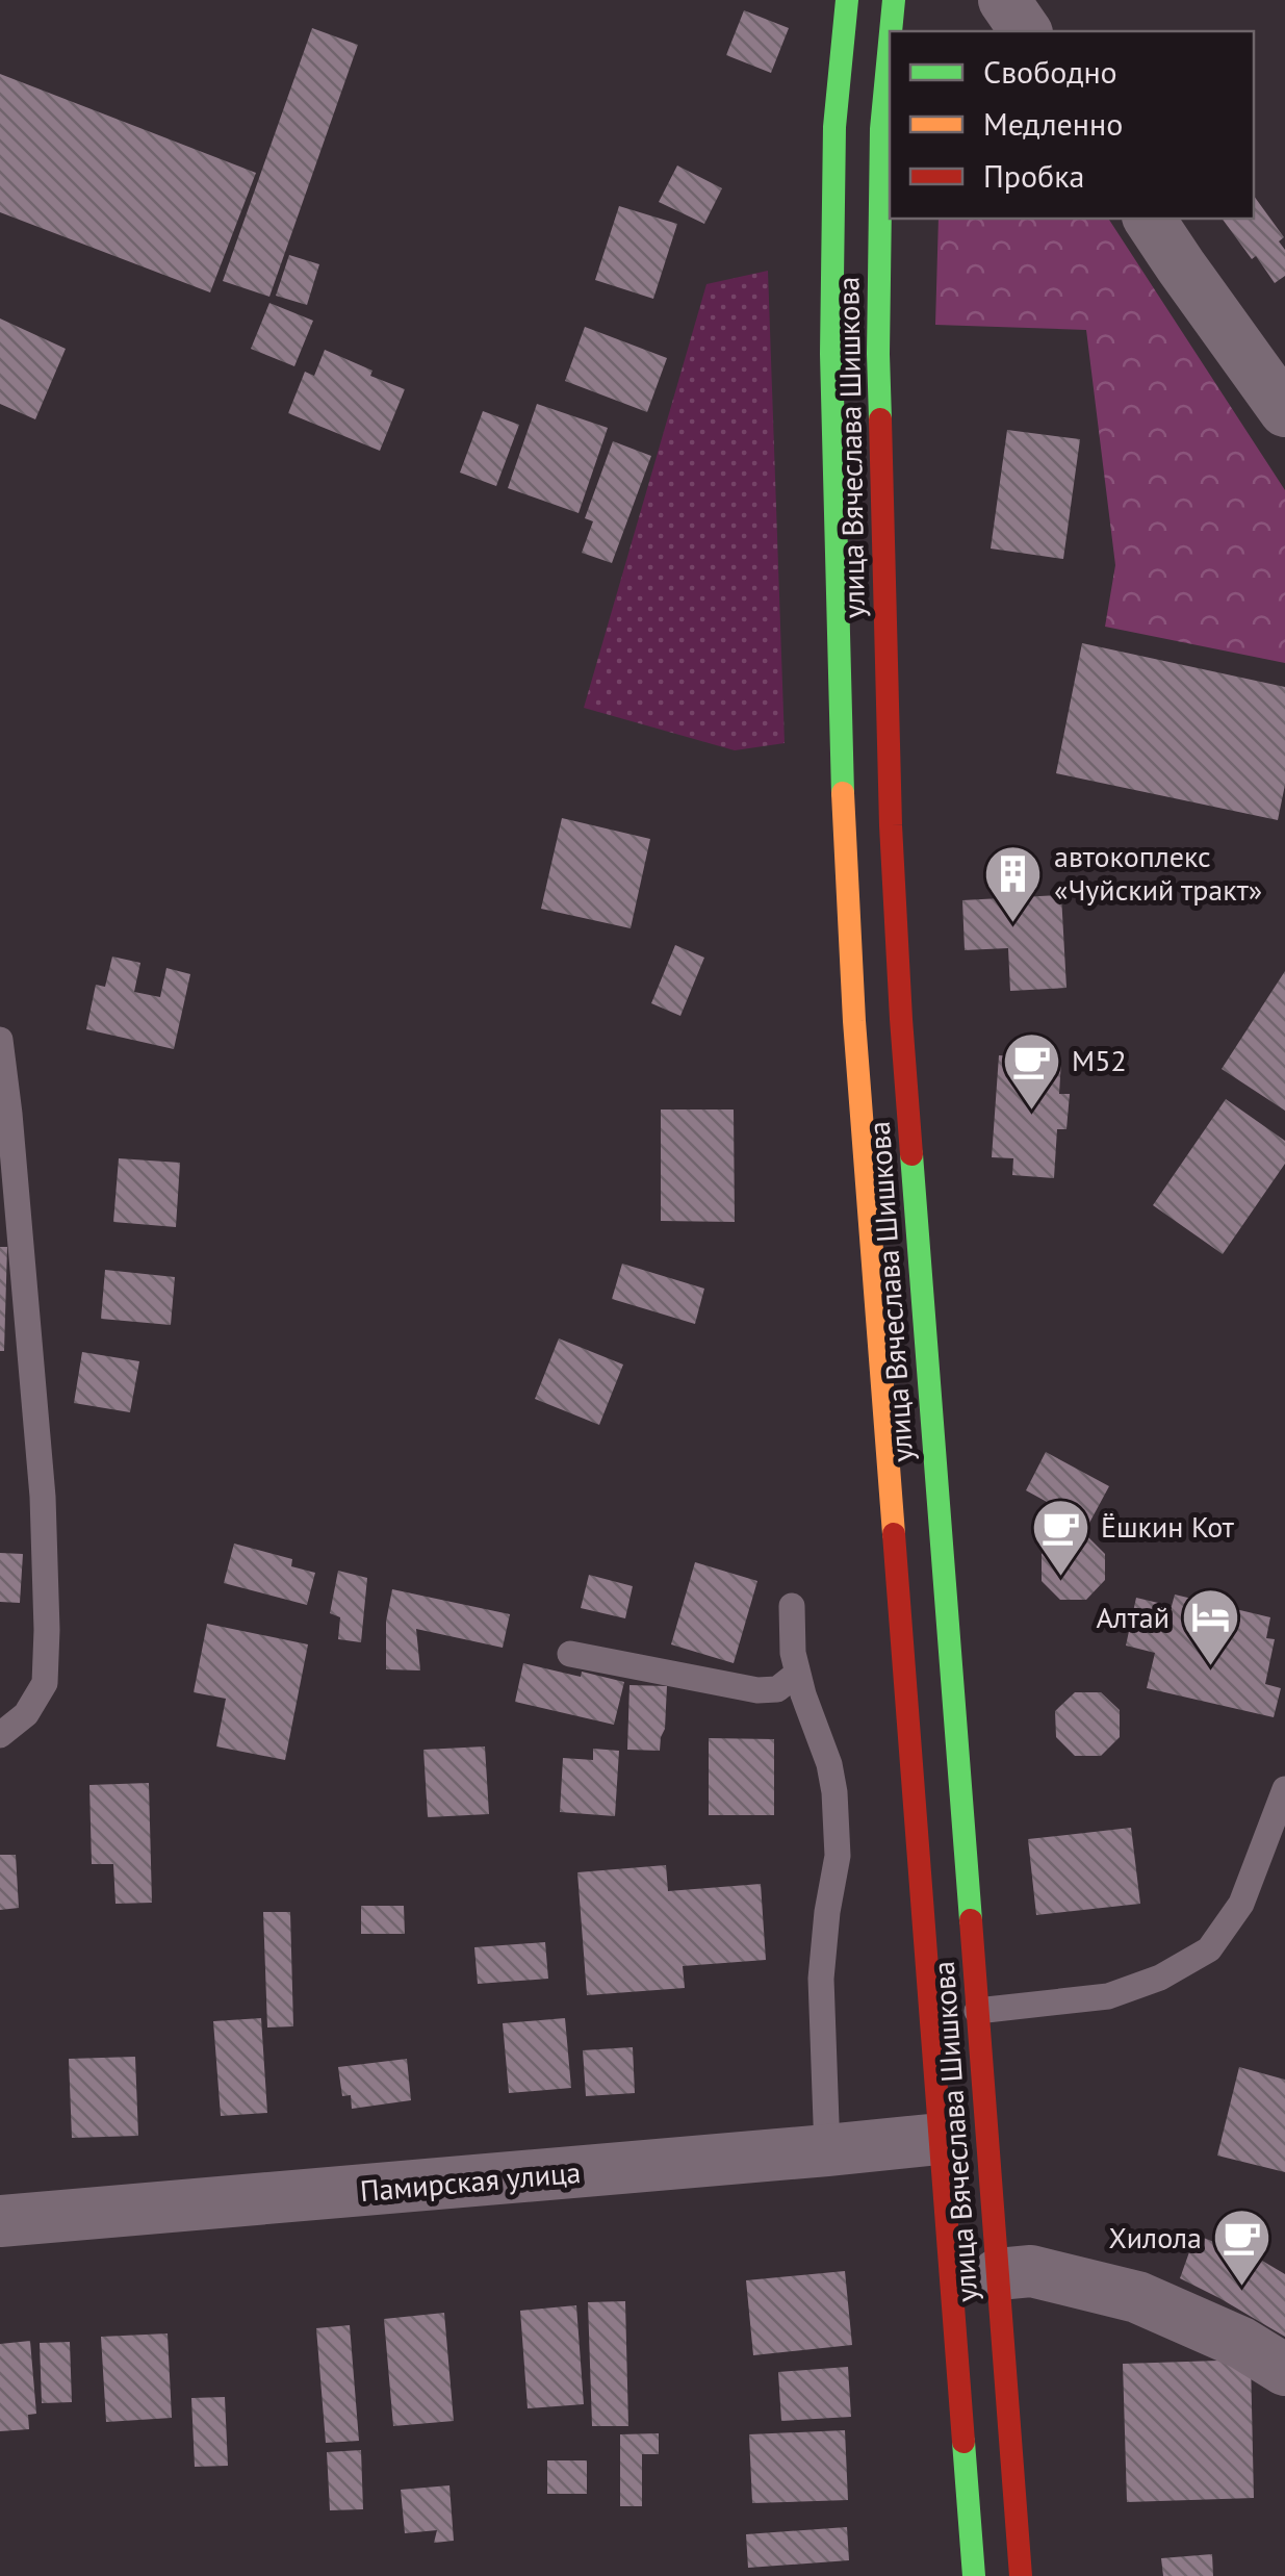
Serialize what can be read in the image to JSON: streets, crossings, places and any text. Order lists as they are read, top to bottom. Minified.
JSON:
{"streets":{"main road":["улица Вячеслава Шишкова"],"street":["Памирская улица"]},"crossings":[["улица Вячеслава Шишкова","Памирская улица"]],"places":{"building":["автокоплекс «Чуйский тракт»"],"cafe":["М52","Ёшкин Кот","Хилола"],"hotel":["Алтай"]},"legend":["Свободно","Медленно","Пробка"]}
